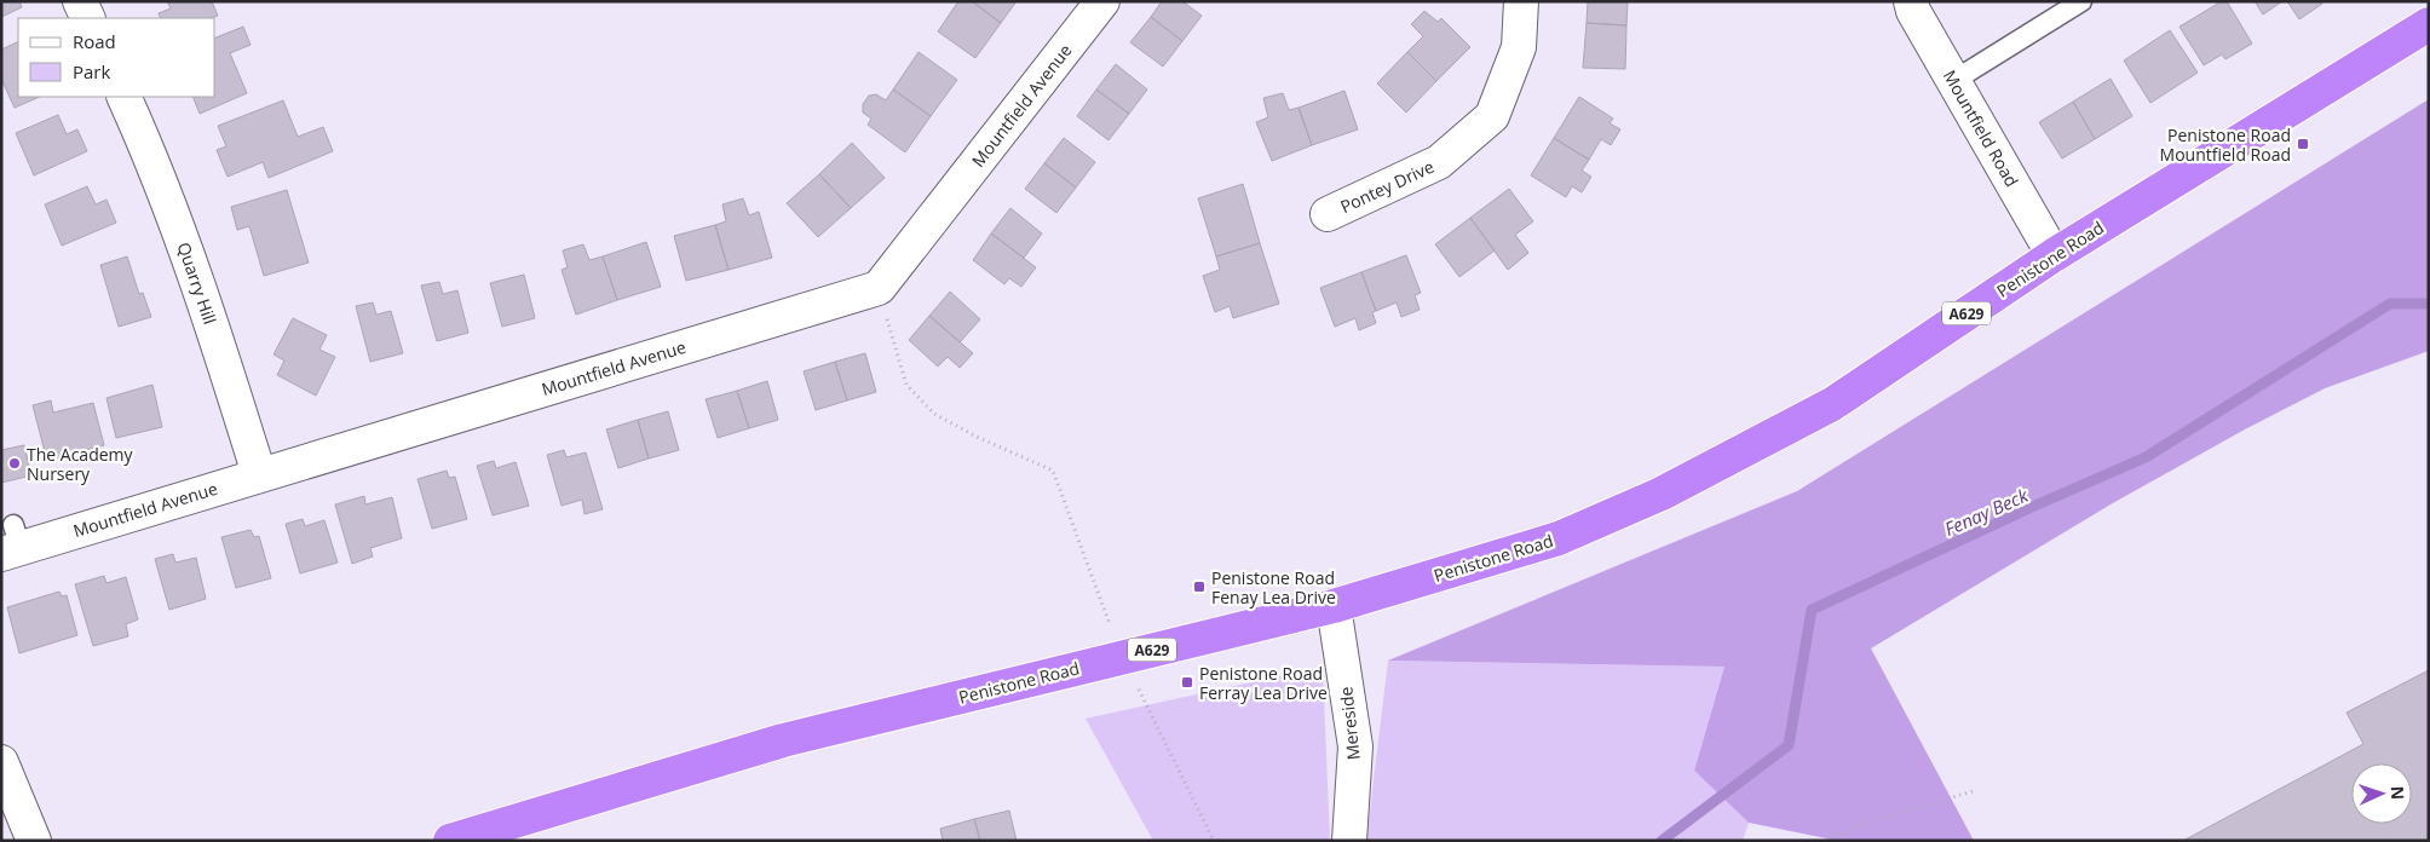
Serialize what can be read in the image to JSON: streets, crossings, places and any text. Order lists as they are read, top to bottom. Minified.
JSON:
{"streets":{"highway":["Penistone Road","A629"],"street":["Mountfield Avenue","Mountfield Road","Pontey Drive","Quarry Hill","Mereside"]},"crossings":[["Mountfield Avenue","Quarry Hill"],["Mountfield Road","Penistone Road"],["Penistone Road","Mereside"]],"water":["Fenay Beck"],"places":{"transit":["Penistone Road Mountfield Road","Penistone Road Fenay Lea Drive","Penistone Road Ferray Lea Drive"],"other":["The Academy Nursery"]},"legend":["Road","Park"],"north":"right"}
